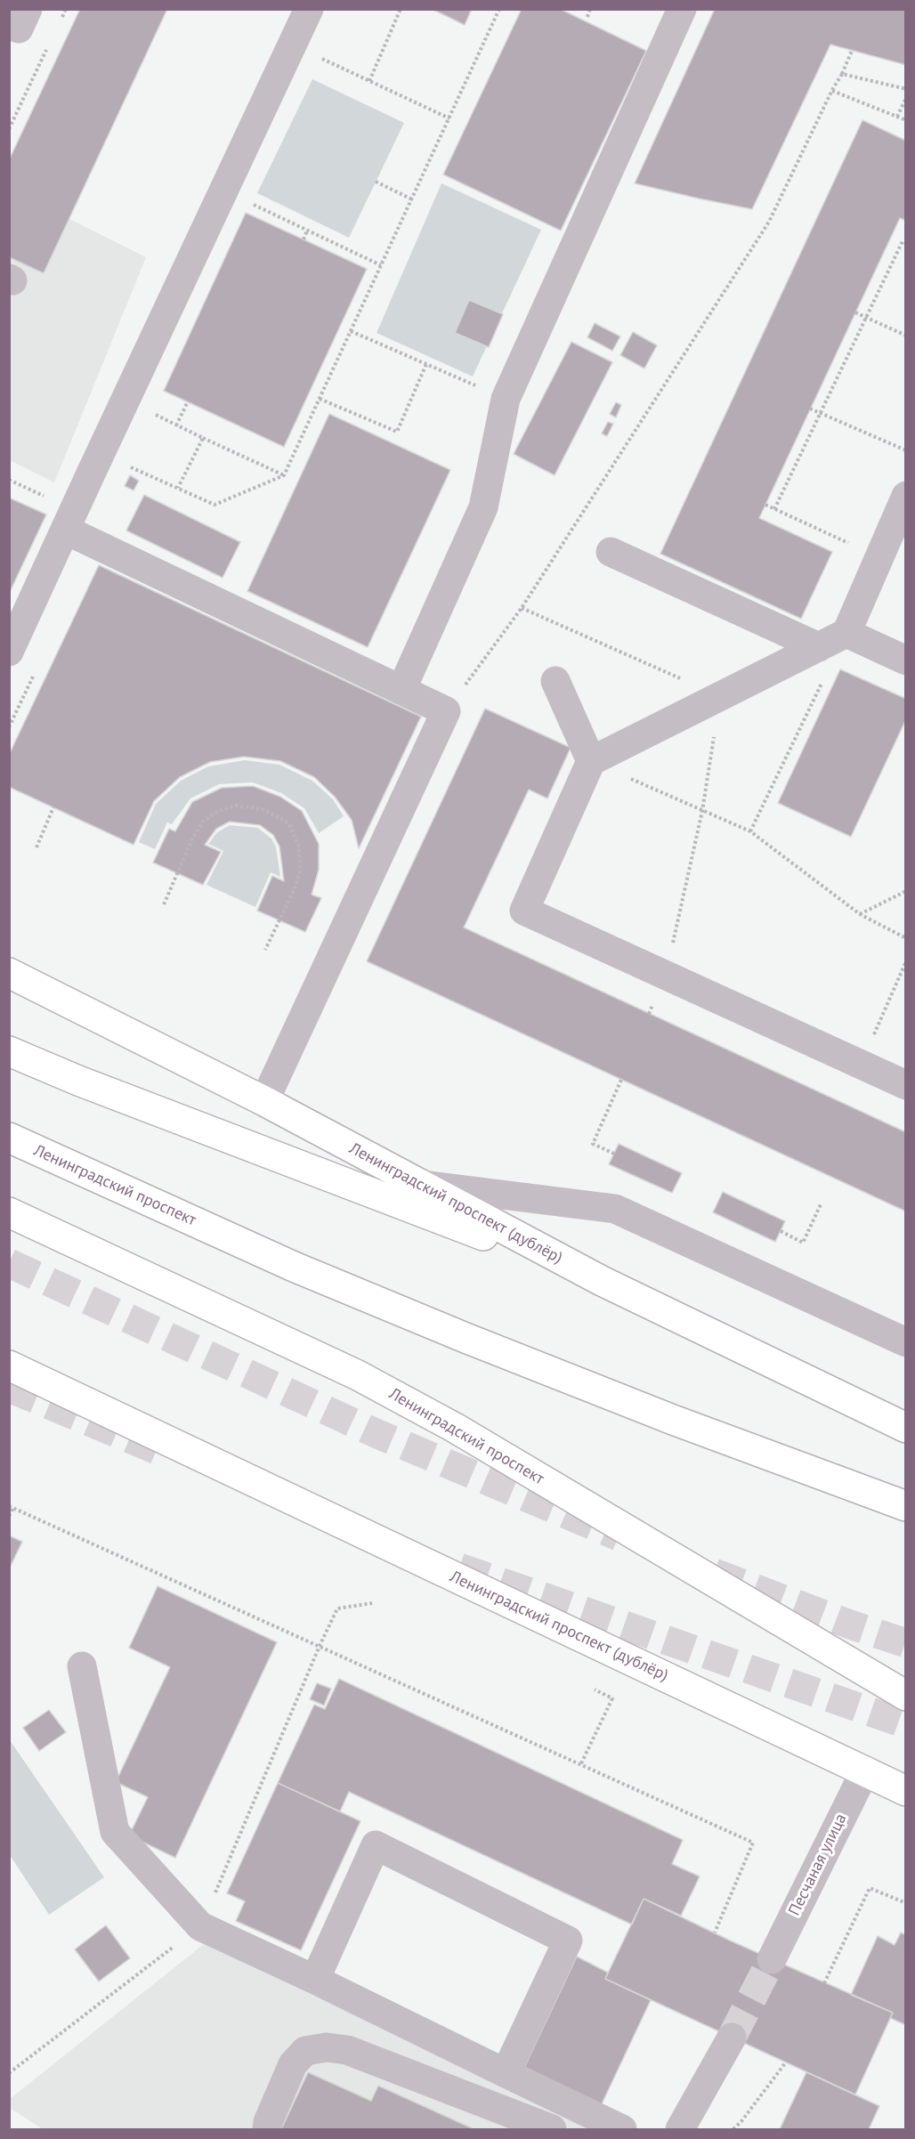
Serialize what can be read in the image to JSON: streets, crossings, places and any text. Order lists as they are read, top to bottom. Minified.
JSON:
{"streets":{"main road":["Ленинградский проспект","Ленинградский проспект (дублёр)"],"street":["Песчаная улица"]},"crossings":[["Ленинградский проспект (дублёр)","Песчаная улица"]]}
